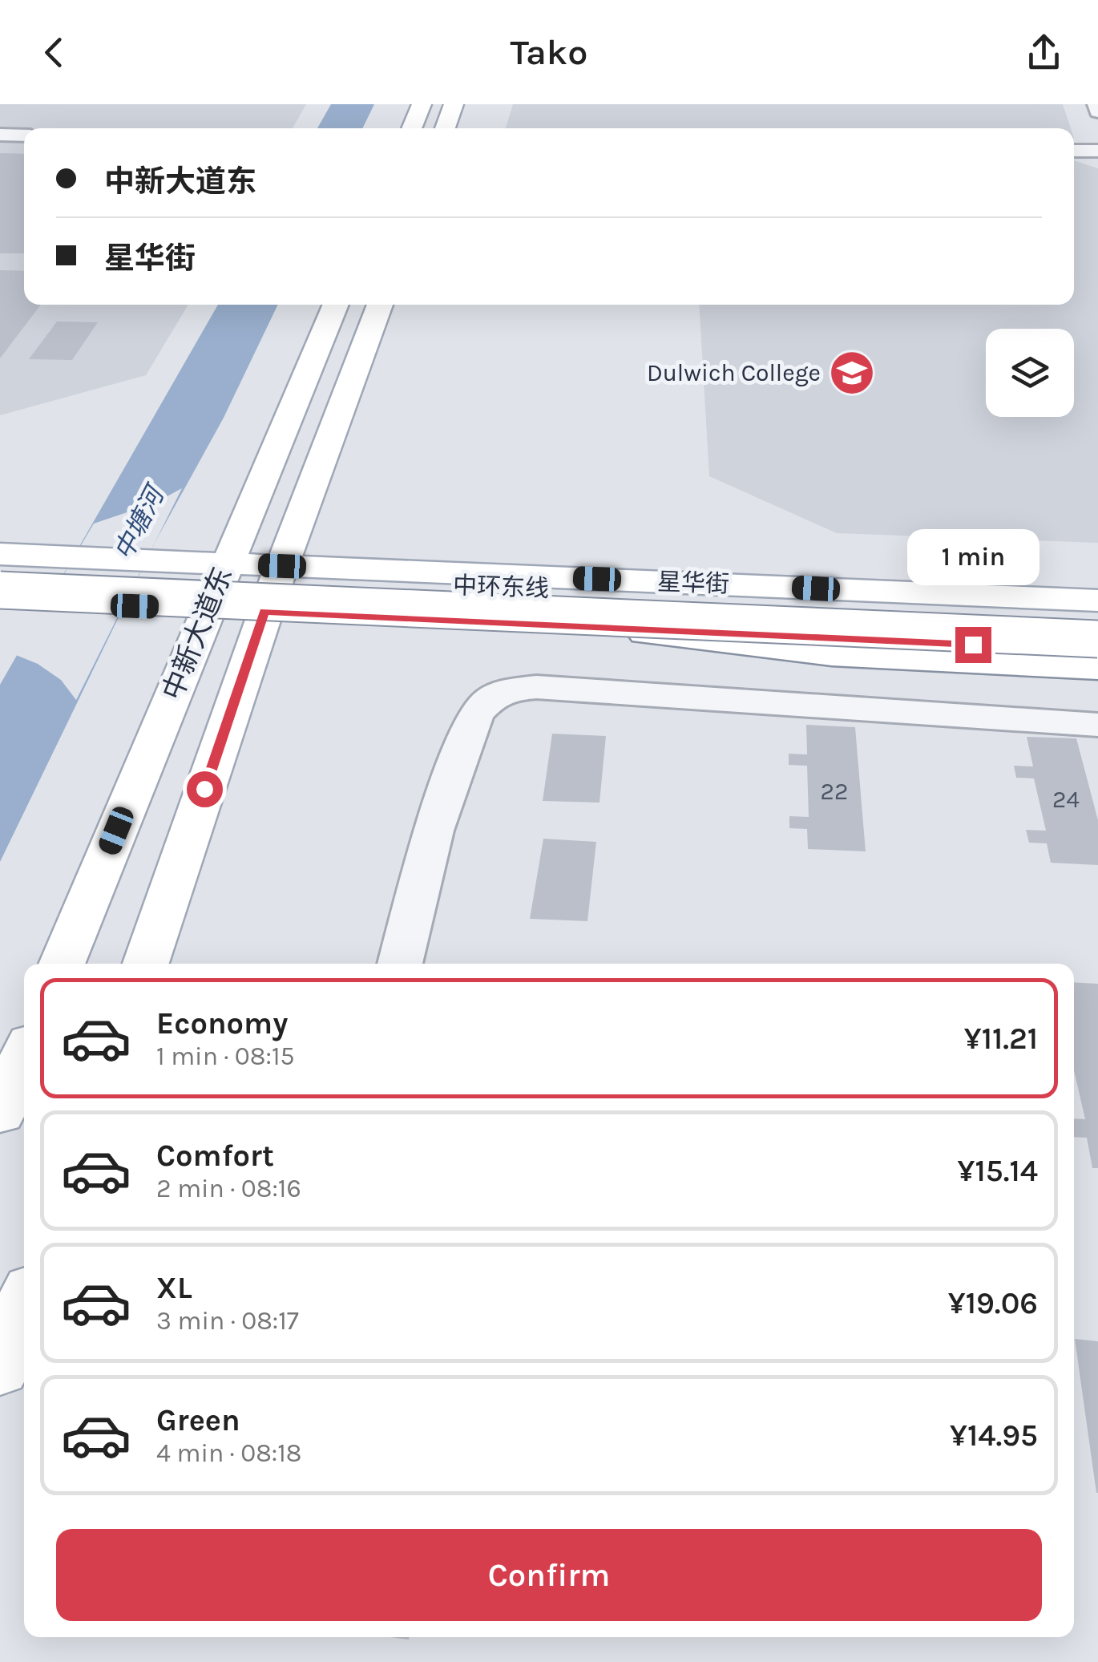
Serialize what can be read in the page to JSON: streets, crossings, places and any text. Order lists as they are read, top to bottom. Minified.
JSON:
{"streets":{"main road":["星华街","中环东线","中新大道东"]},"crossings":[["星华街","中新大道东"]],"water":["中塘河"],"places":{"school or university":["Dulwich College"]},"house_numbers":["22","24"],"page":{"header":"Tako","banner":["中新大道东","星华街"],"bubble":"1 min","list":[{"name":"Economy","note":"1 min · 08:15","value":"¥11.21"},{"name":"Comfort","note":"2 min · 08:16","value":"¥15.14"},{"name":"XL","note":"3 min · 08:17","value":"¥19.06"},{"name":"Green","note":"4 min · 08:18","value":"¥14.95"}],"buttons":"Confirm"}}
